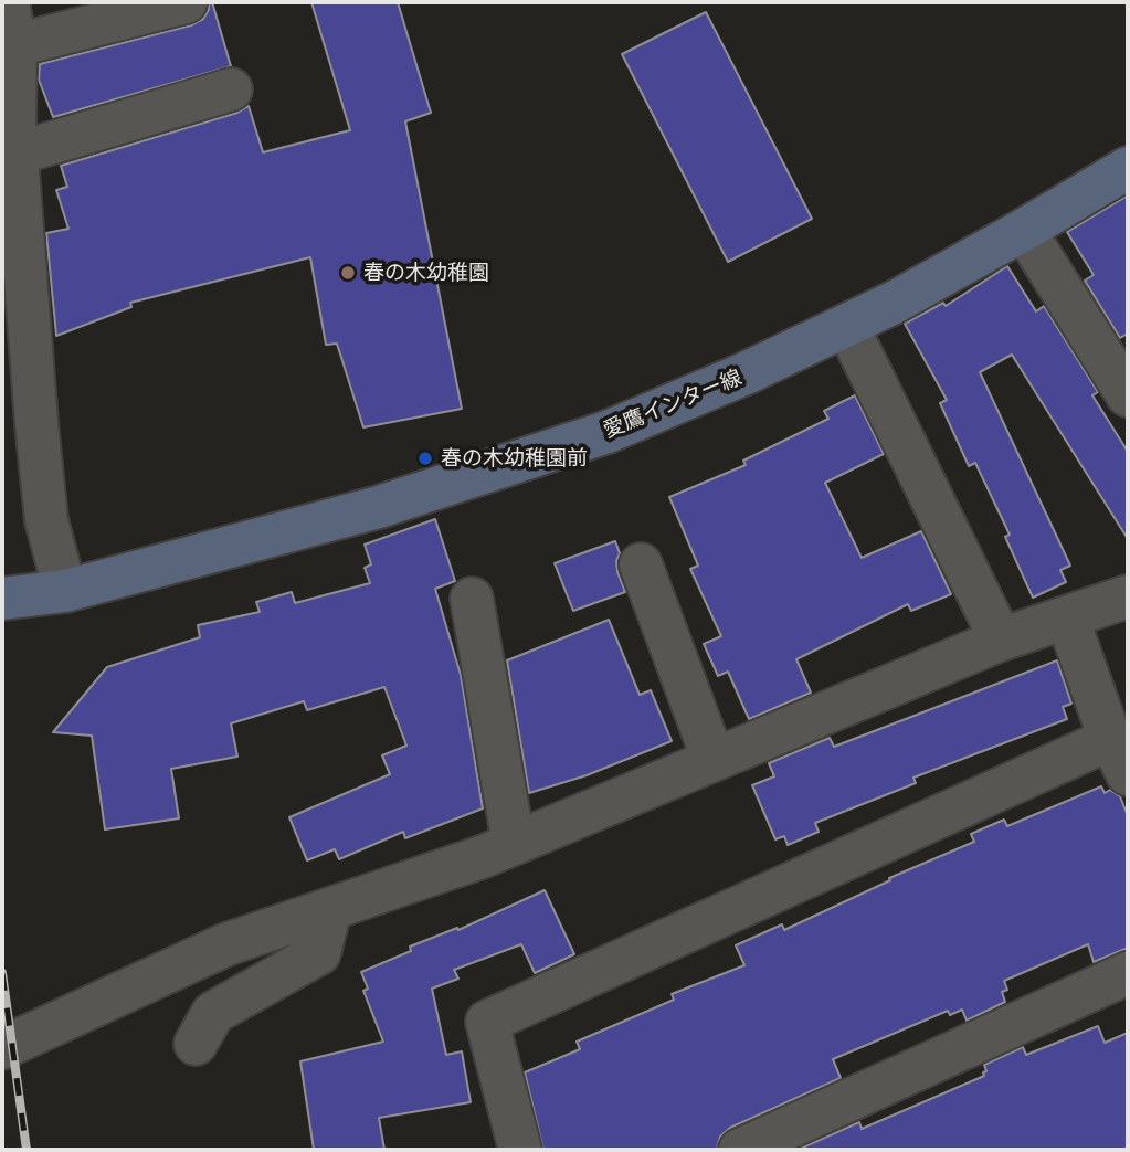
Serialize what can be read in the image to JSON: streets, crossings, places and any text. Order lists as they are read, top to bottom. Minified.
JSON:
{"streets":{"main road":["愛鷹インター線"]},"places":["春の木幼稚園","春の木幼稚園前"]}
